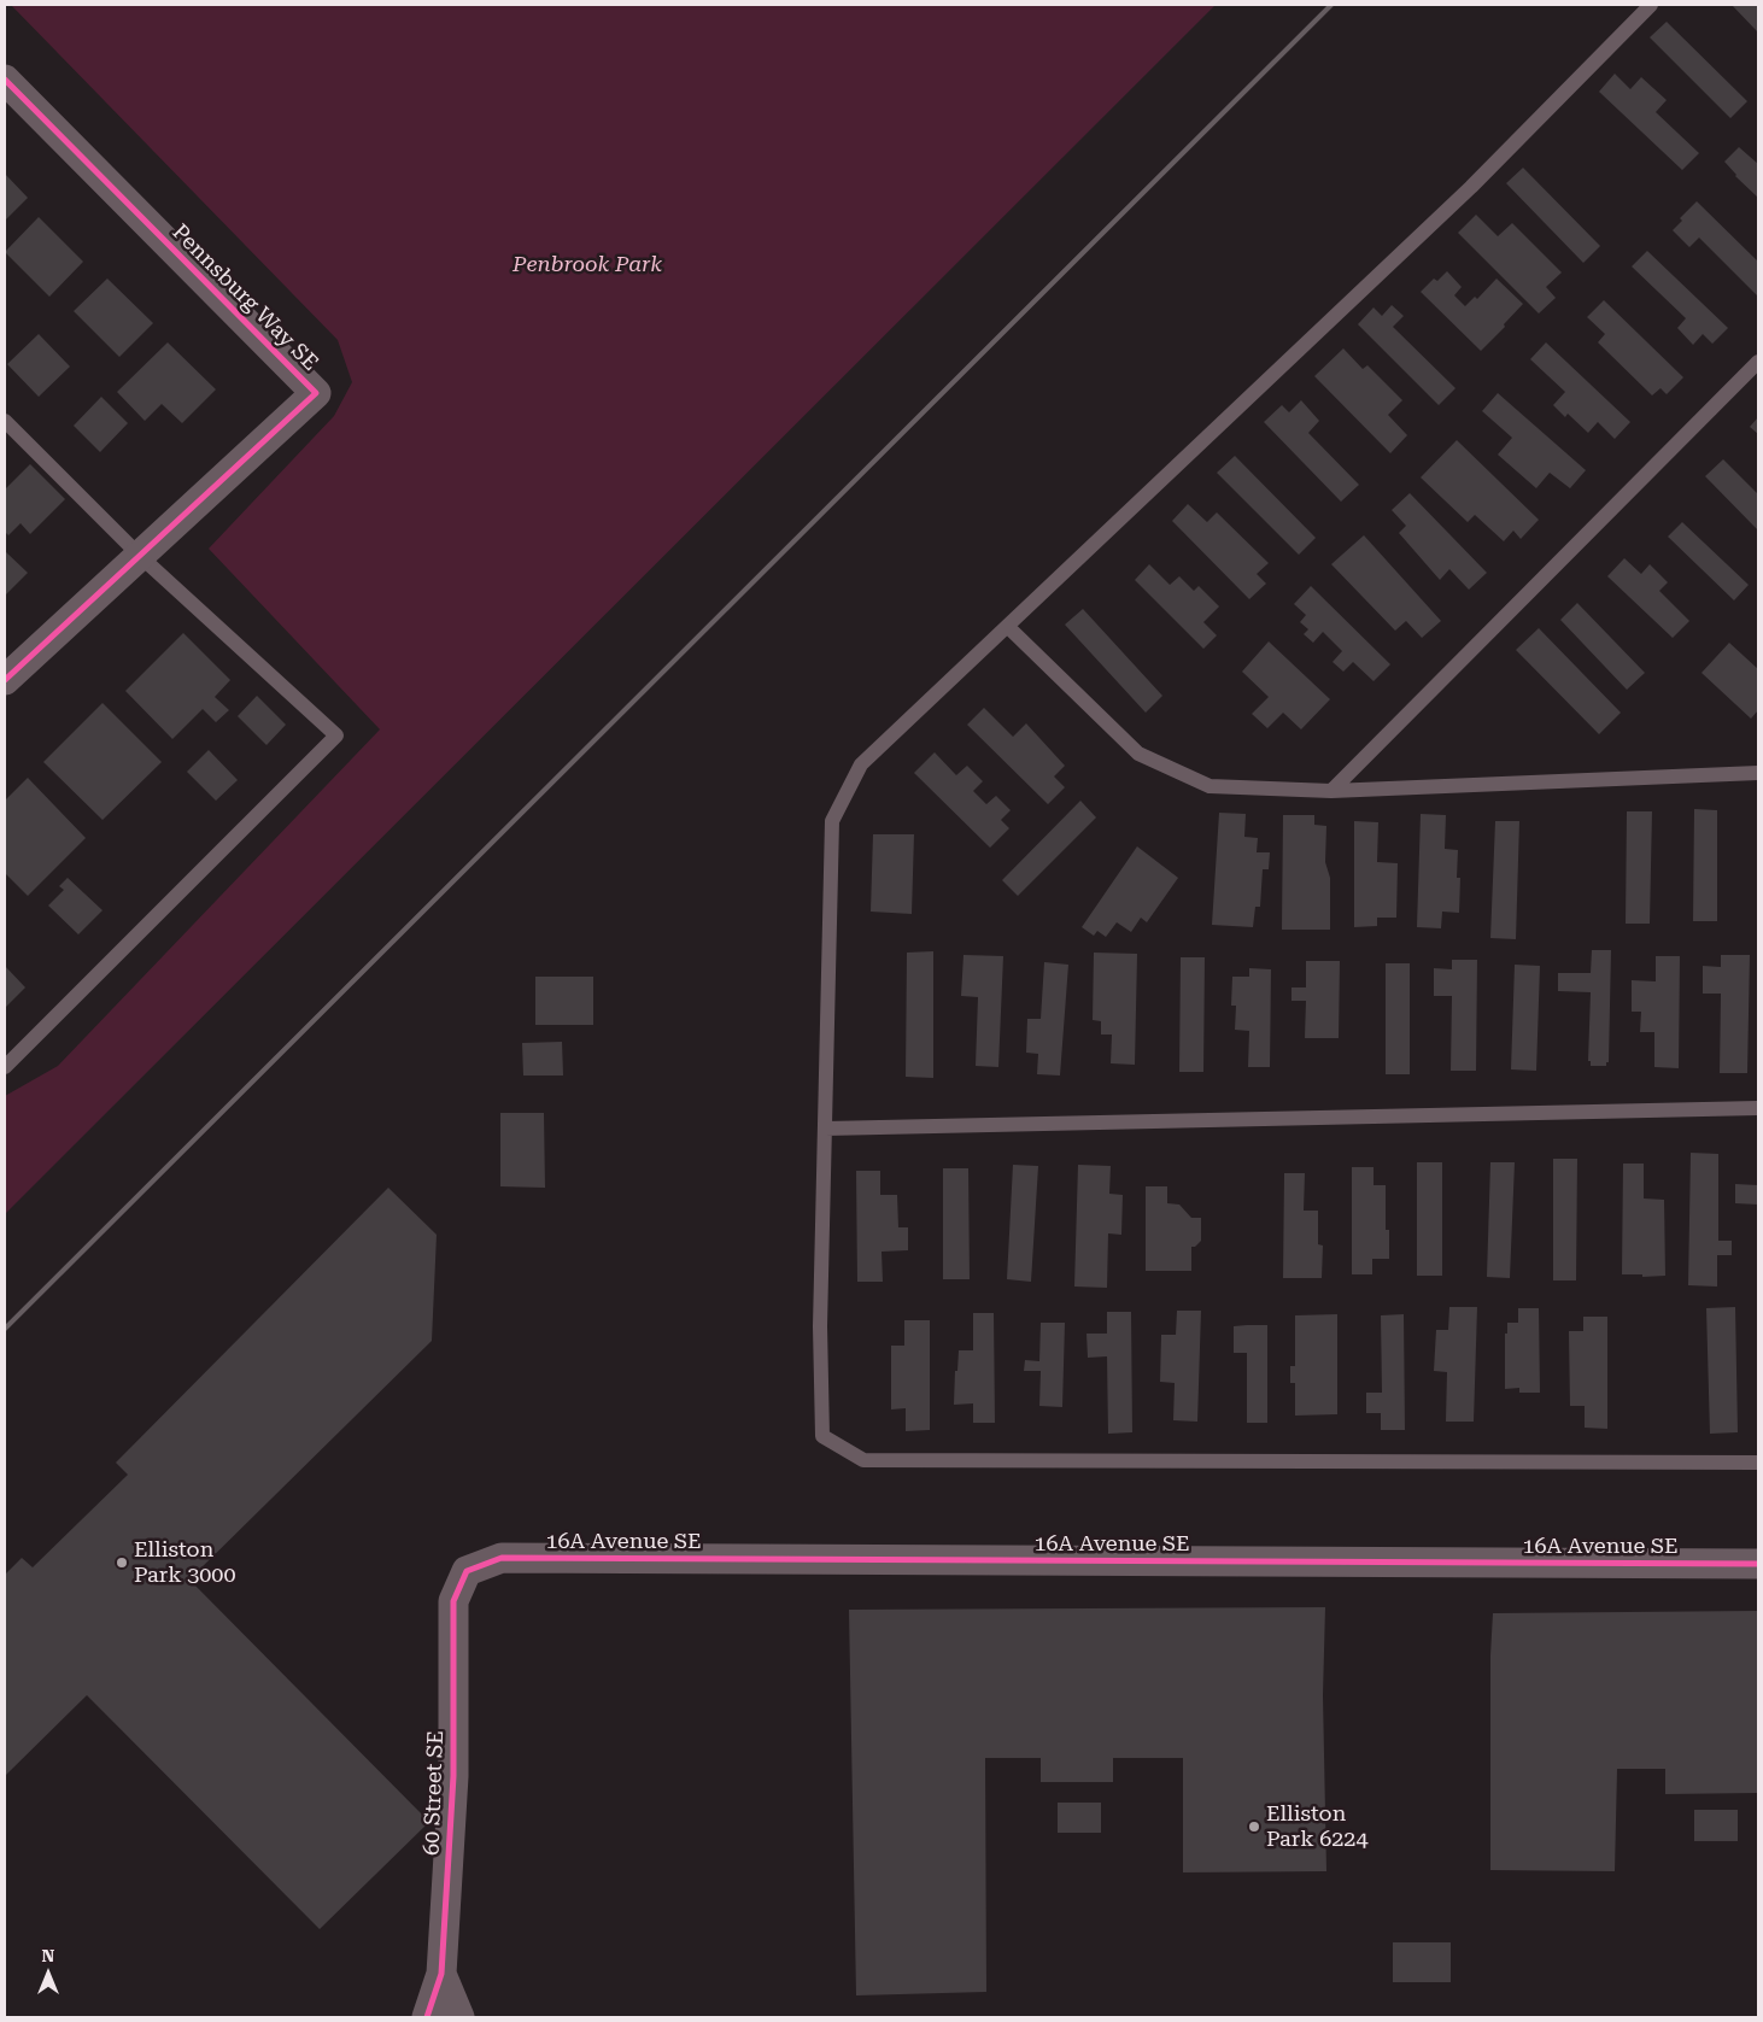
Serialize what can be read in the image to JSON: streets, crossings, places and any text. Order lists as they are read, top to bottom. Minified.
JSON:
{"streets":{"street":["Pennsburg Way SE","16A Avenue SE","60 Street SE"]},"crossings":[["16A Avenue SE","60 Street SE"]],"parks":["Penbrook Park"],"places":["Elliston Park 3000","Elliston Park 6224"],"north":"top"}
